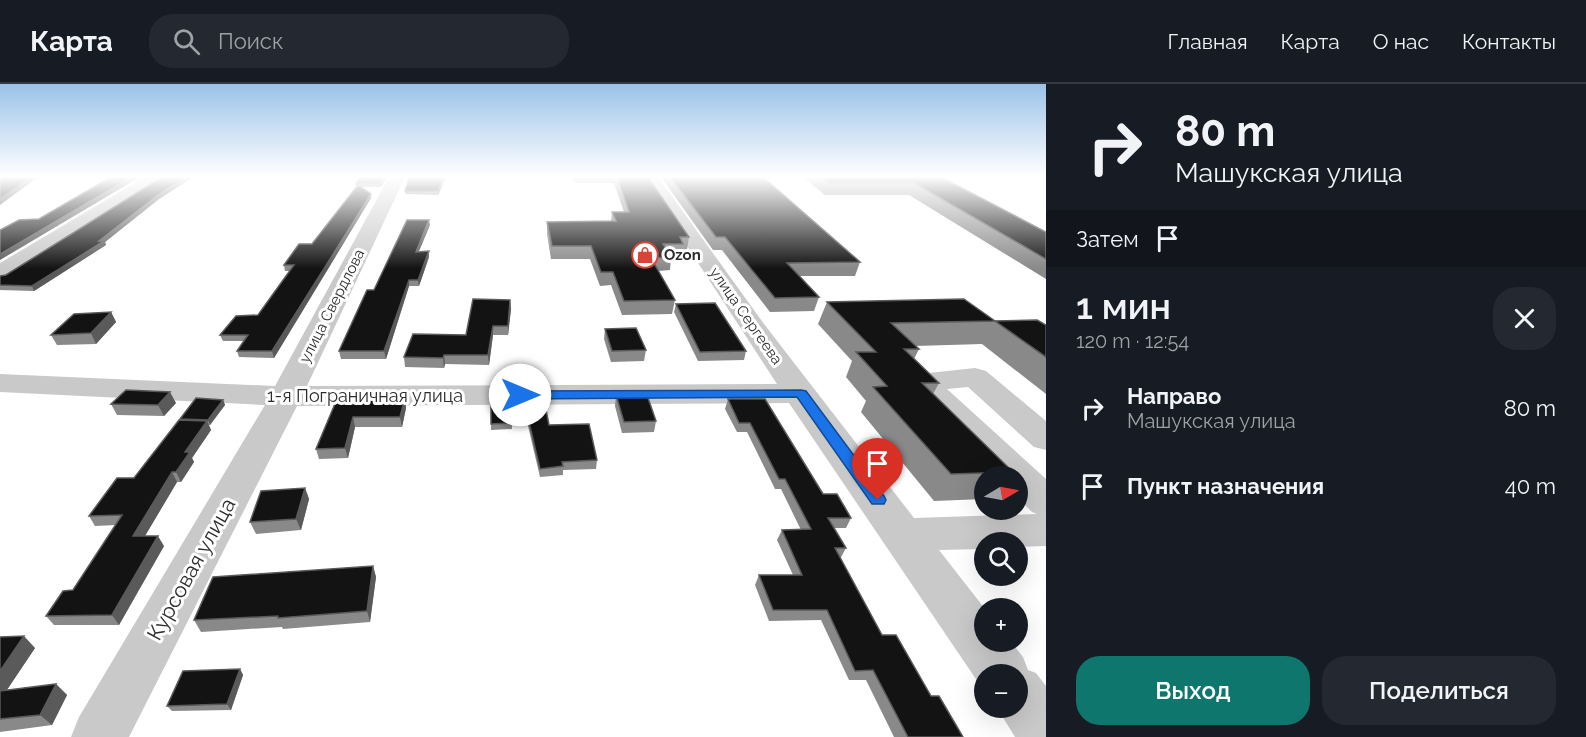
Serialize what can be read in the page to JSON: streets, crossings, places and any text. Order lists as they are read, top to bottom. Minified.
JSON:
{"streets":{"street":["улица Свердлова","улица Сергеева","1-я Пограничная улица","Курсовая улица"]},"crossings":[["улица Свердлова","1-я Пограничная улица"],["улица Свердлова","Курсовая улица"],["улица Сергеева","1-я Пограничная улица"],["1-я Пограничная улица","Курсовая улица"]],"places":{"shop":["Ozon"]},"north":"right","page":{"header":"Карта","search":"Поиск","nav":["Главная","Карта","О нас","Контакты"],"turn":["80 m","Машукская улица"],"then":"Затем","heading":["1 мин","120 m · 12:54"],"list":[{"name":"Направо","note":"Машукская улица","value":"80 m"},{"name":"Пункт назначения","value":"40 m"}],"map_buttons":["+","−"],"buttons":["Выход","Поделиться"]}}
